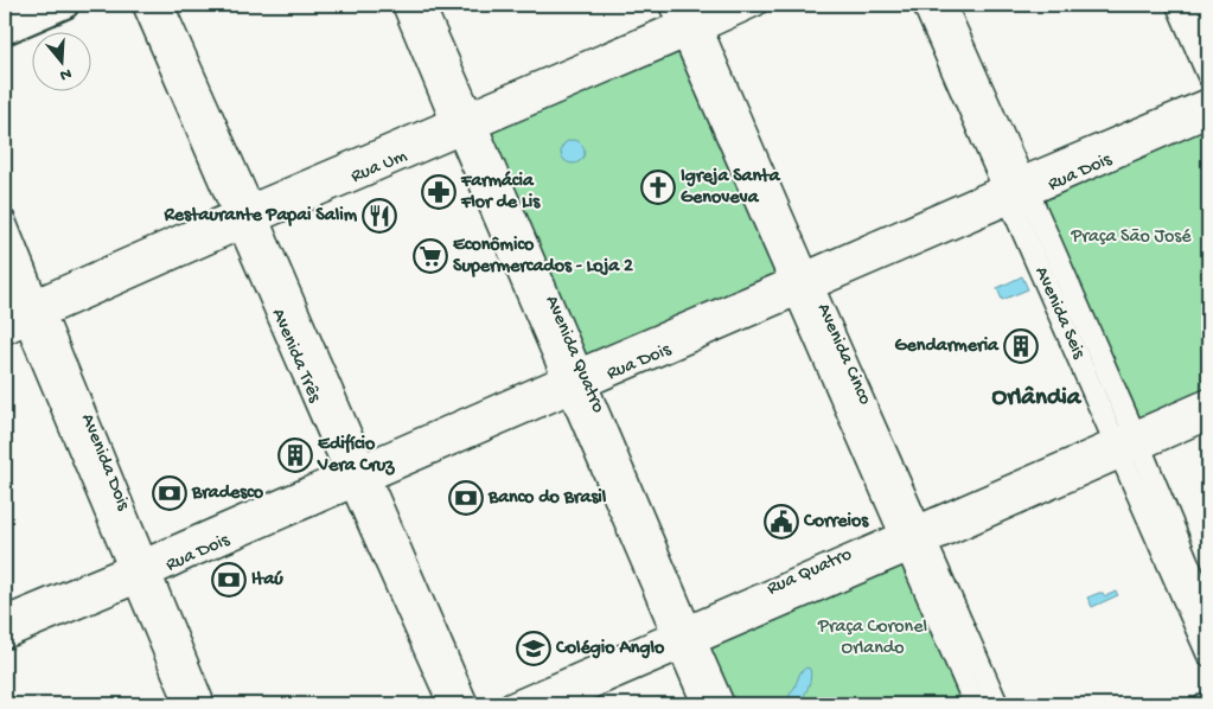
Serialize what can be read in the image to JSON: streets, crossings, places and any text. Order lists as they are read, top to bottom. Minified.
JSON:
{"streets":{"street":["Rua Um","Rua Dois","Avenida Seis","Avenida Quatro","Avenida Cinco","Avenida Três","Avenida Dois","Rua Quatro"]},"crossings":[["Rua Um","Avenida Quatro"],["Rua Um","Avenida Cinco"],["Rua Um","Avenida Três"],["Rua Um","Avenida Dois"],["Rua Dois","Avenida Seis"],["Rua Dois","Avenida Quatro"],["Rua Dois","Avenida Cinco"],["Rua Dois","Avenida Três"],["Rua Dois","Avenida Dois"],["Avenida Seis","Rua Quatro"],["Avenida Quatro","Rua Quatro"],["Avenida Cinco","Rua Quatro"]],"districts":["Orlândia"],"parks":["Praça São José","Praça Coronel Orlando"],"places":{"church":["Igreja Santa Genoveva"],"pharmacy":["Farmácia Flor de Lis"],"restaurant":["Restaurante Papai Salim"],"supermarket":["Econômico Supermercados - Loja 2"],"building":["Gendarmeria","Edifício Vera Cruz"],"bank":["Bradesco","Banco do Brasil","Itaú"],"public building":["Correios"],"school or university":["Colégio Anglo"]},"north":"bottom"}
